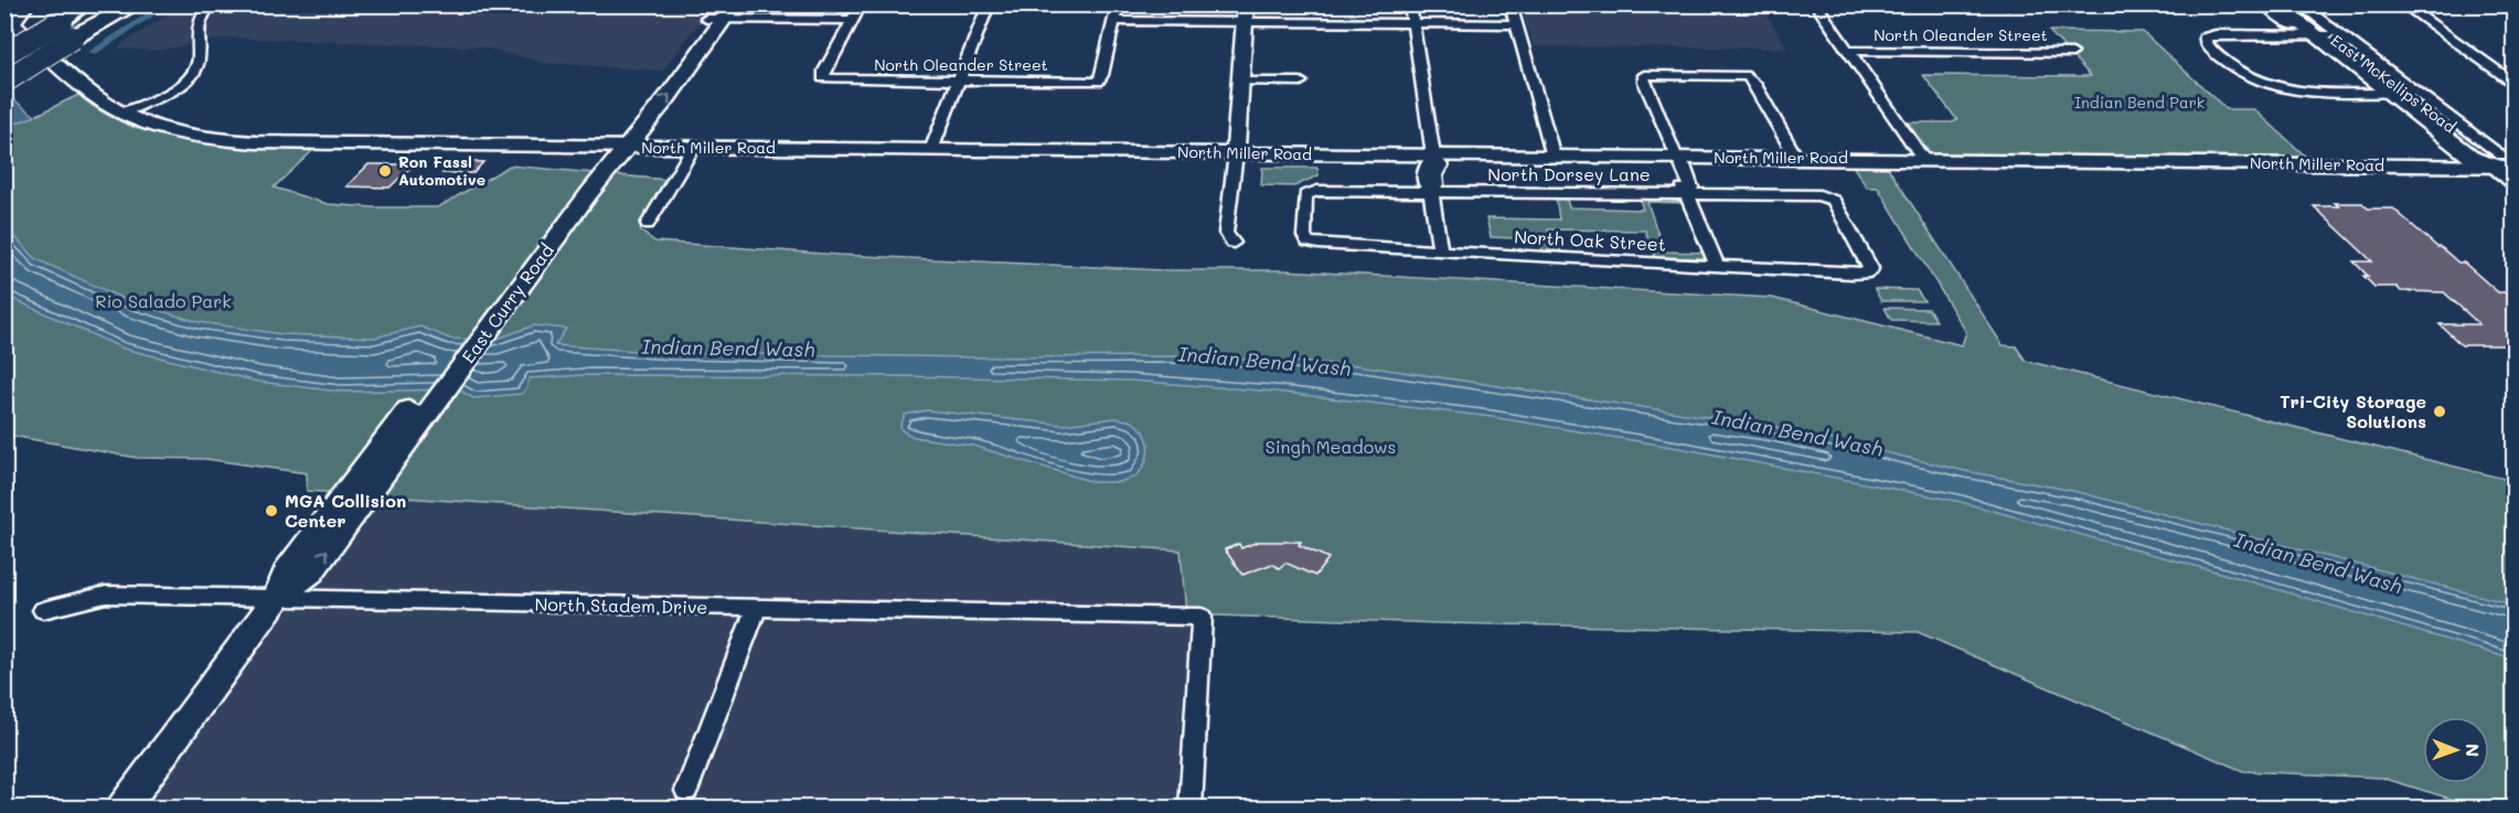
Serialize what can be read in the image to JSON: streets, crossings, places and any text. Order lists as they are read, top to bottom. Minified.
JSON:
{"streets":{"main road":["East McKellips Road","East Curry Road"],"street":["North Oleander Street","North Miller Road","North Dorsey Lane","North Oak Street","North Stadem Drive"]},"crossings":[["East McKellips Road","North Miller Road"],["North Miller Road","East Curry Road"],["North Dorsey Lane","North Oak Street"],["East Curry Road","North Stadem Drive"]],"water":["Indian Bend Wash"],"parks":["Indian Bend Park","Rio Salado Park","Singh Meadows"],"places":["Ron Fassl Automotive","Tri-City Storage Solutions","MGA Collision Center"],"north":"right"}
